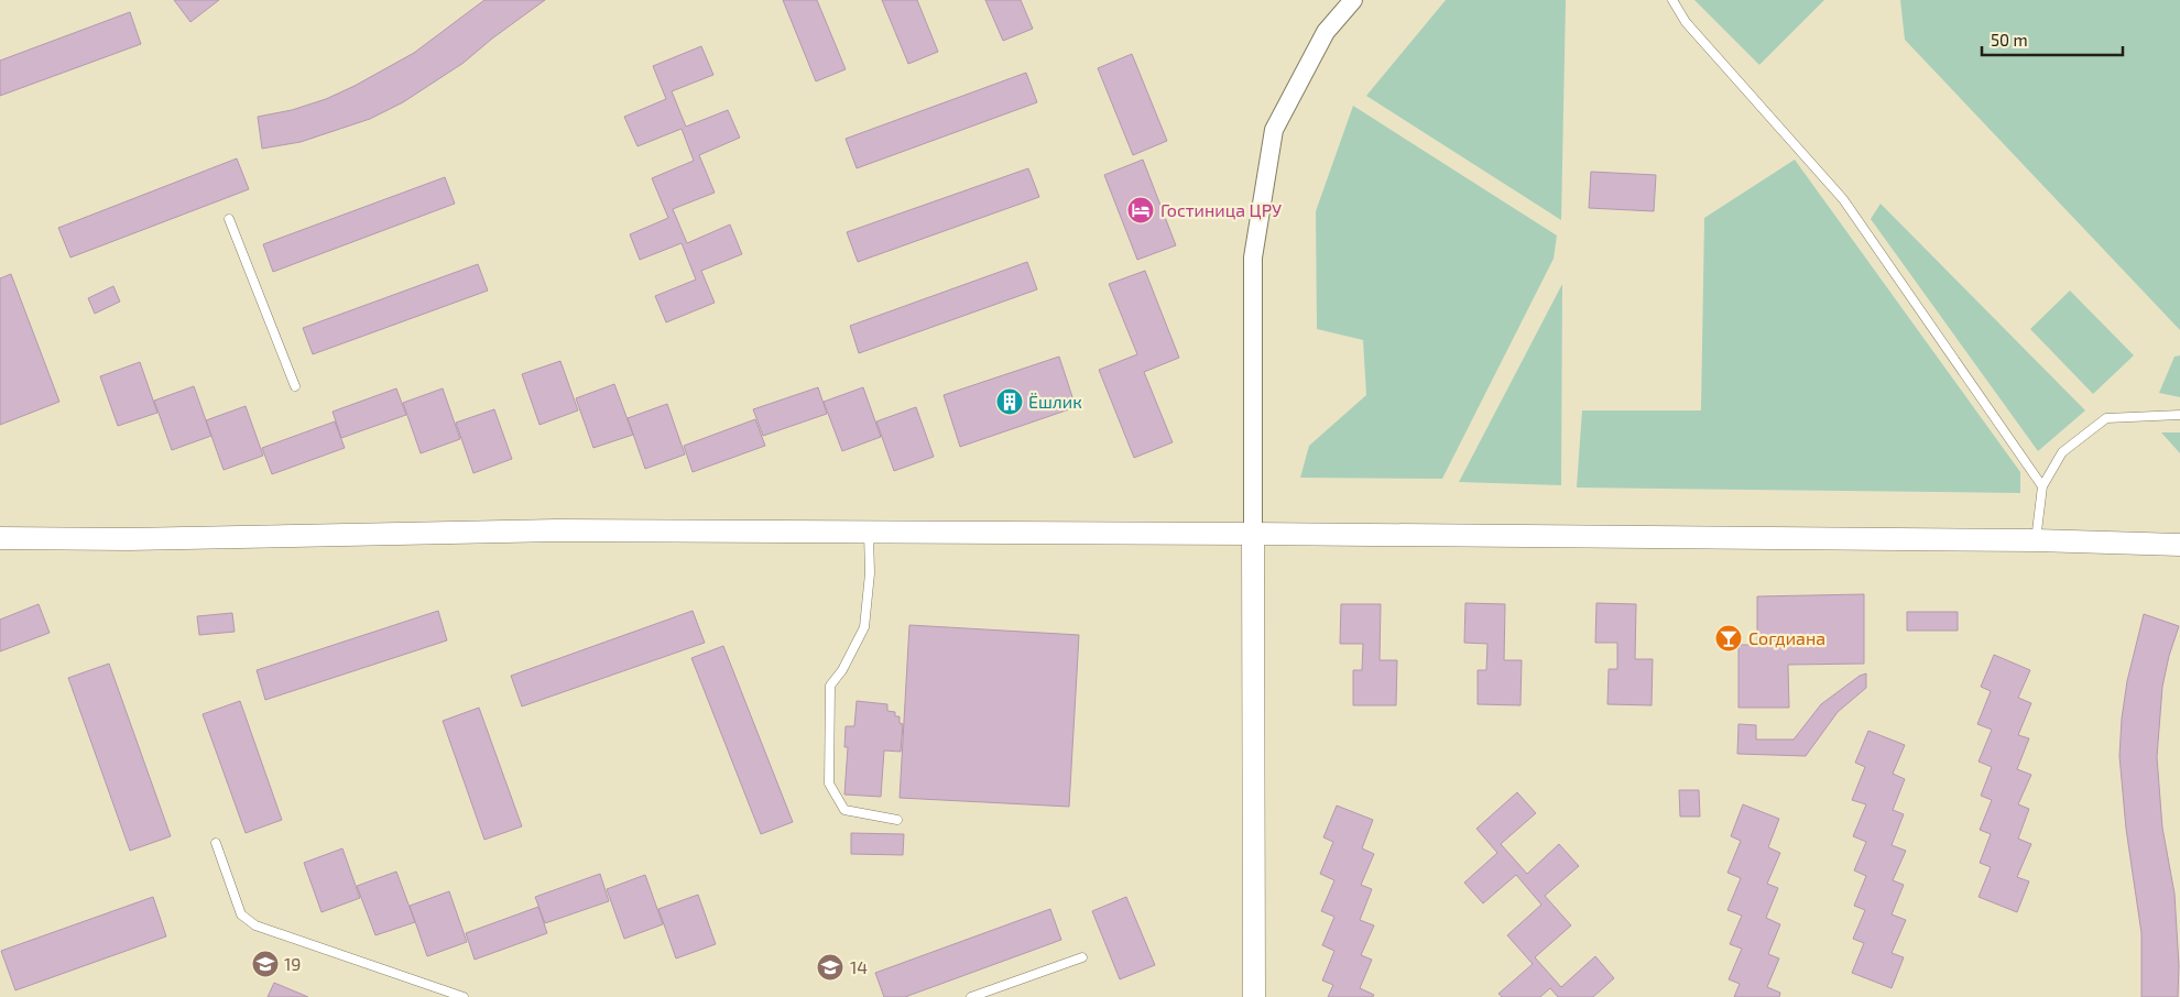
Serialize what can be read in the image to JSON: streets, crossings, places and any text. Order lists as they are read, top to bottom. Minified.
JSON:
{"places":{"hotel":["Гостиница ЦРУ"],"building":["Ёшлик"],"bar":["Согдиана"],"school or university":["19","14"]},"scale_bar":"50 m"}
